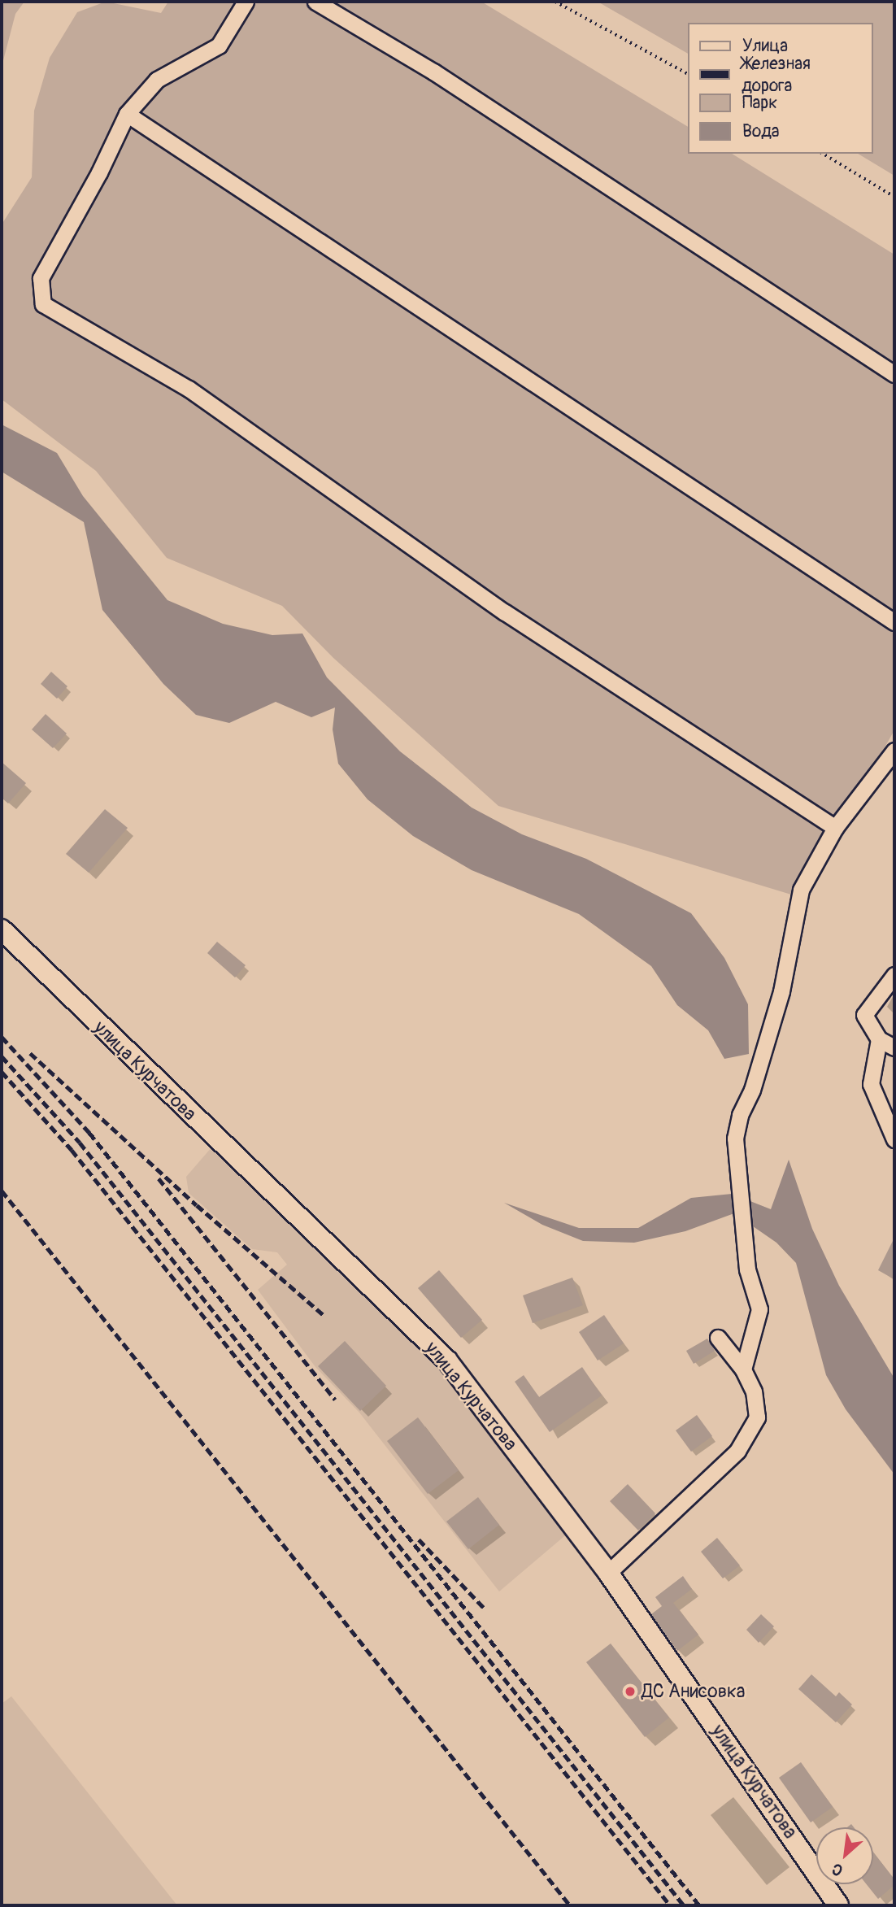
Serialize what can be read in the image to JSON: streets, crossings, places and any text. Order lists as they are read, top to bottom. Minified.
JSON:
{"streets":{"street":["улица Курчатова"]},"places":["ДС Анисовка"],"legend":["Улица","Железная дорога","Парк","Вода"],"north":"bottom left"}
